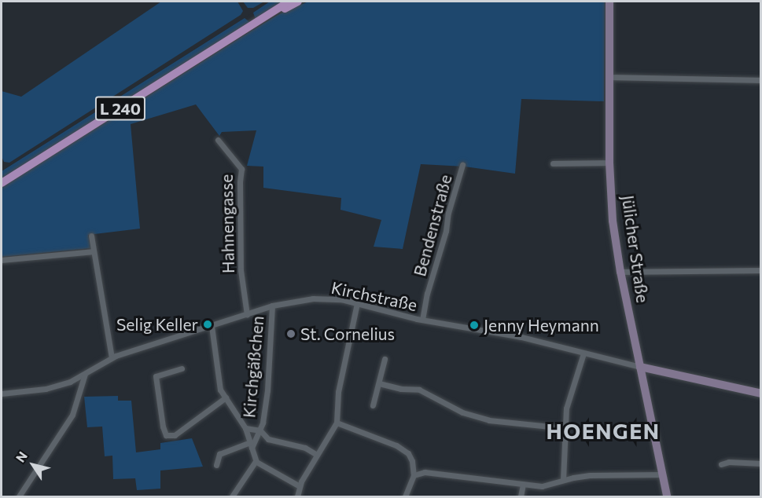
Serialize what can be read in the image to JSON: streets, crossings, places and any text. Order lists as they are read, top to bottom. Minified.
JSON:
{"streets":{"main road":["L 240","Jülicher Straße"],"street":["Hahnengasse","Bendenstraße","Kirchstraße","Kirchgäßchen"]},"crossings":[["Hahnengasse","Kirchstraße"],["Bendenstraße","Kirchstraße"],["Jülicher Straße","Kirchstraße"],["Kirchstraße","Kirchgäßchen"]],"districts":["HOENGEN"],"places":["Selig Keller","Jenny Heymann","St. Cornelius"],"north":"top left"}
